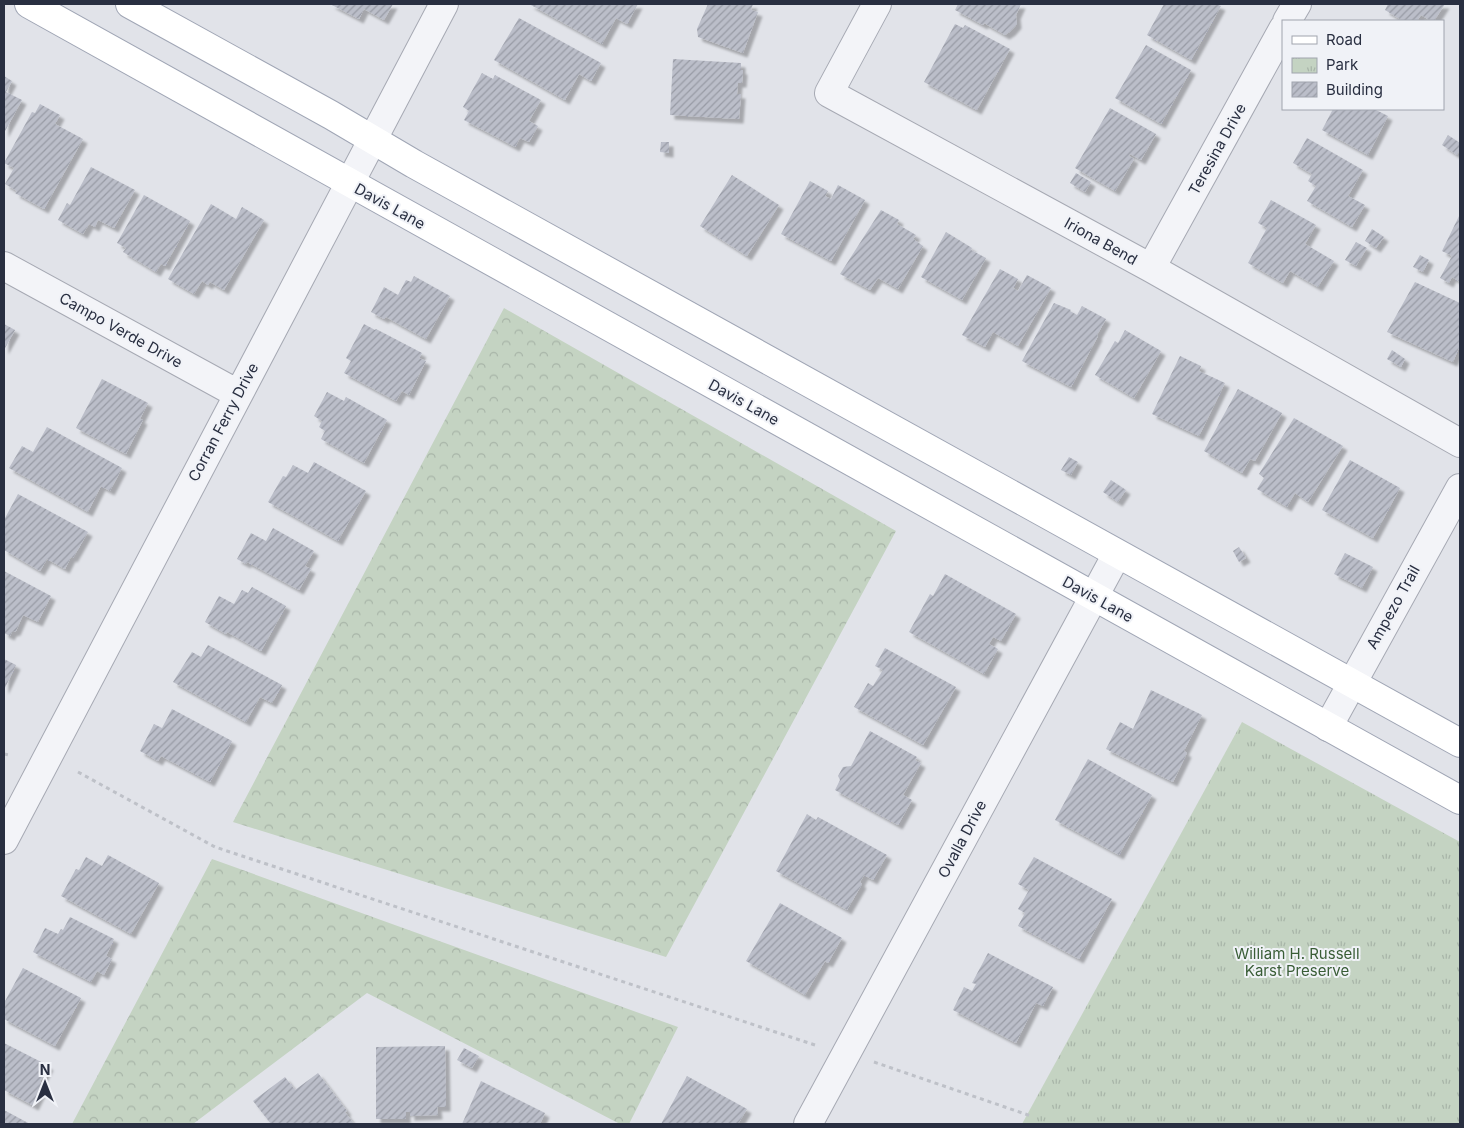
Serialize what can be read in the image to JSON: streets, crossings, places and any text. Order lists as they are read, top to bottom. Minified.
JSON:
{"streets":{"main road":["Davis Lane"],"street":["Teresina Drive","Iriona Bend","Campo Verde Drive","Corran Ferry Drive","Ampezo Trail","Ovalla Drive"]},"crossings":[["Teresina Drive","Iriona Bend"],["Davis Lane","Corran Ferry Drive"],["Davis Lane","Ampezo Trail"],["Davis Lane","Ovalla Drive"],["Campo Verde Drive","Corran Ferry Drive"]],"parks":["William H. Russell Karst Preserve"],"legend":["Road","Park","Building"],"north":"top"}
